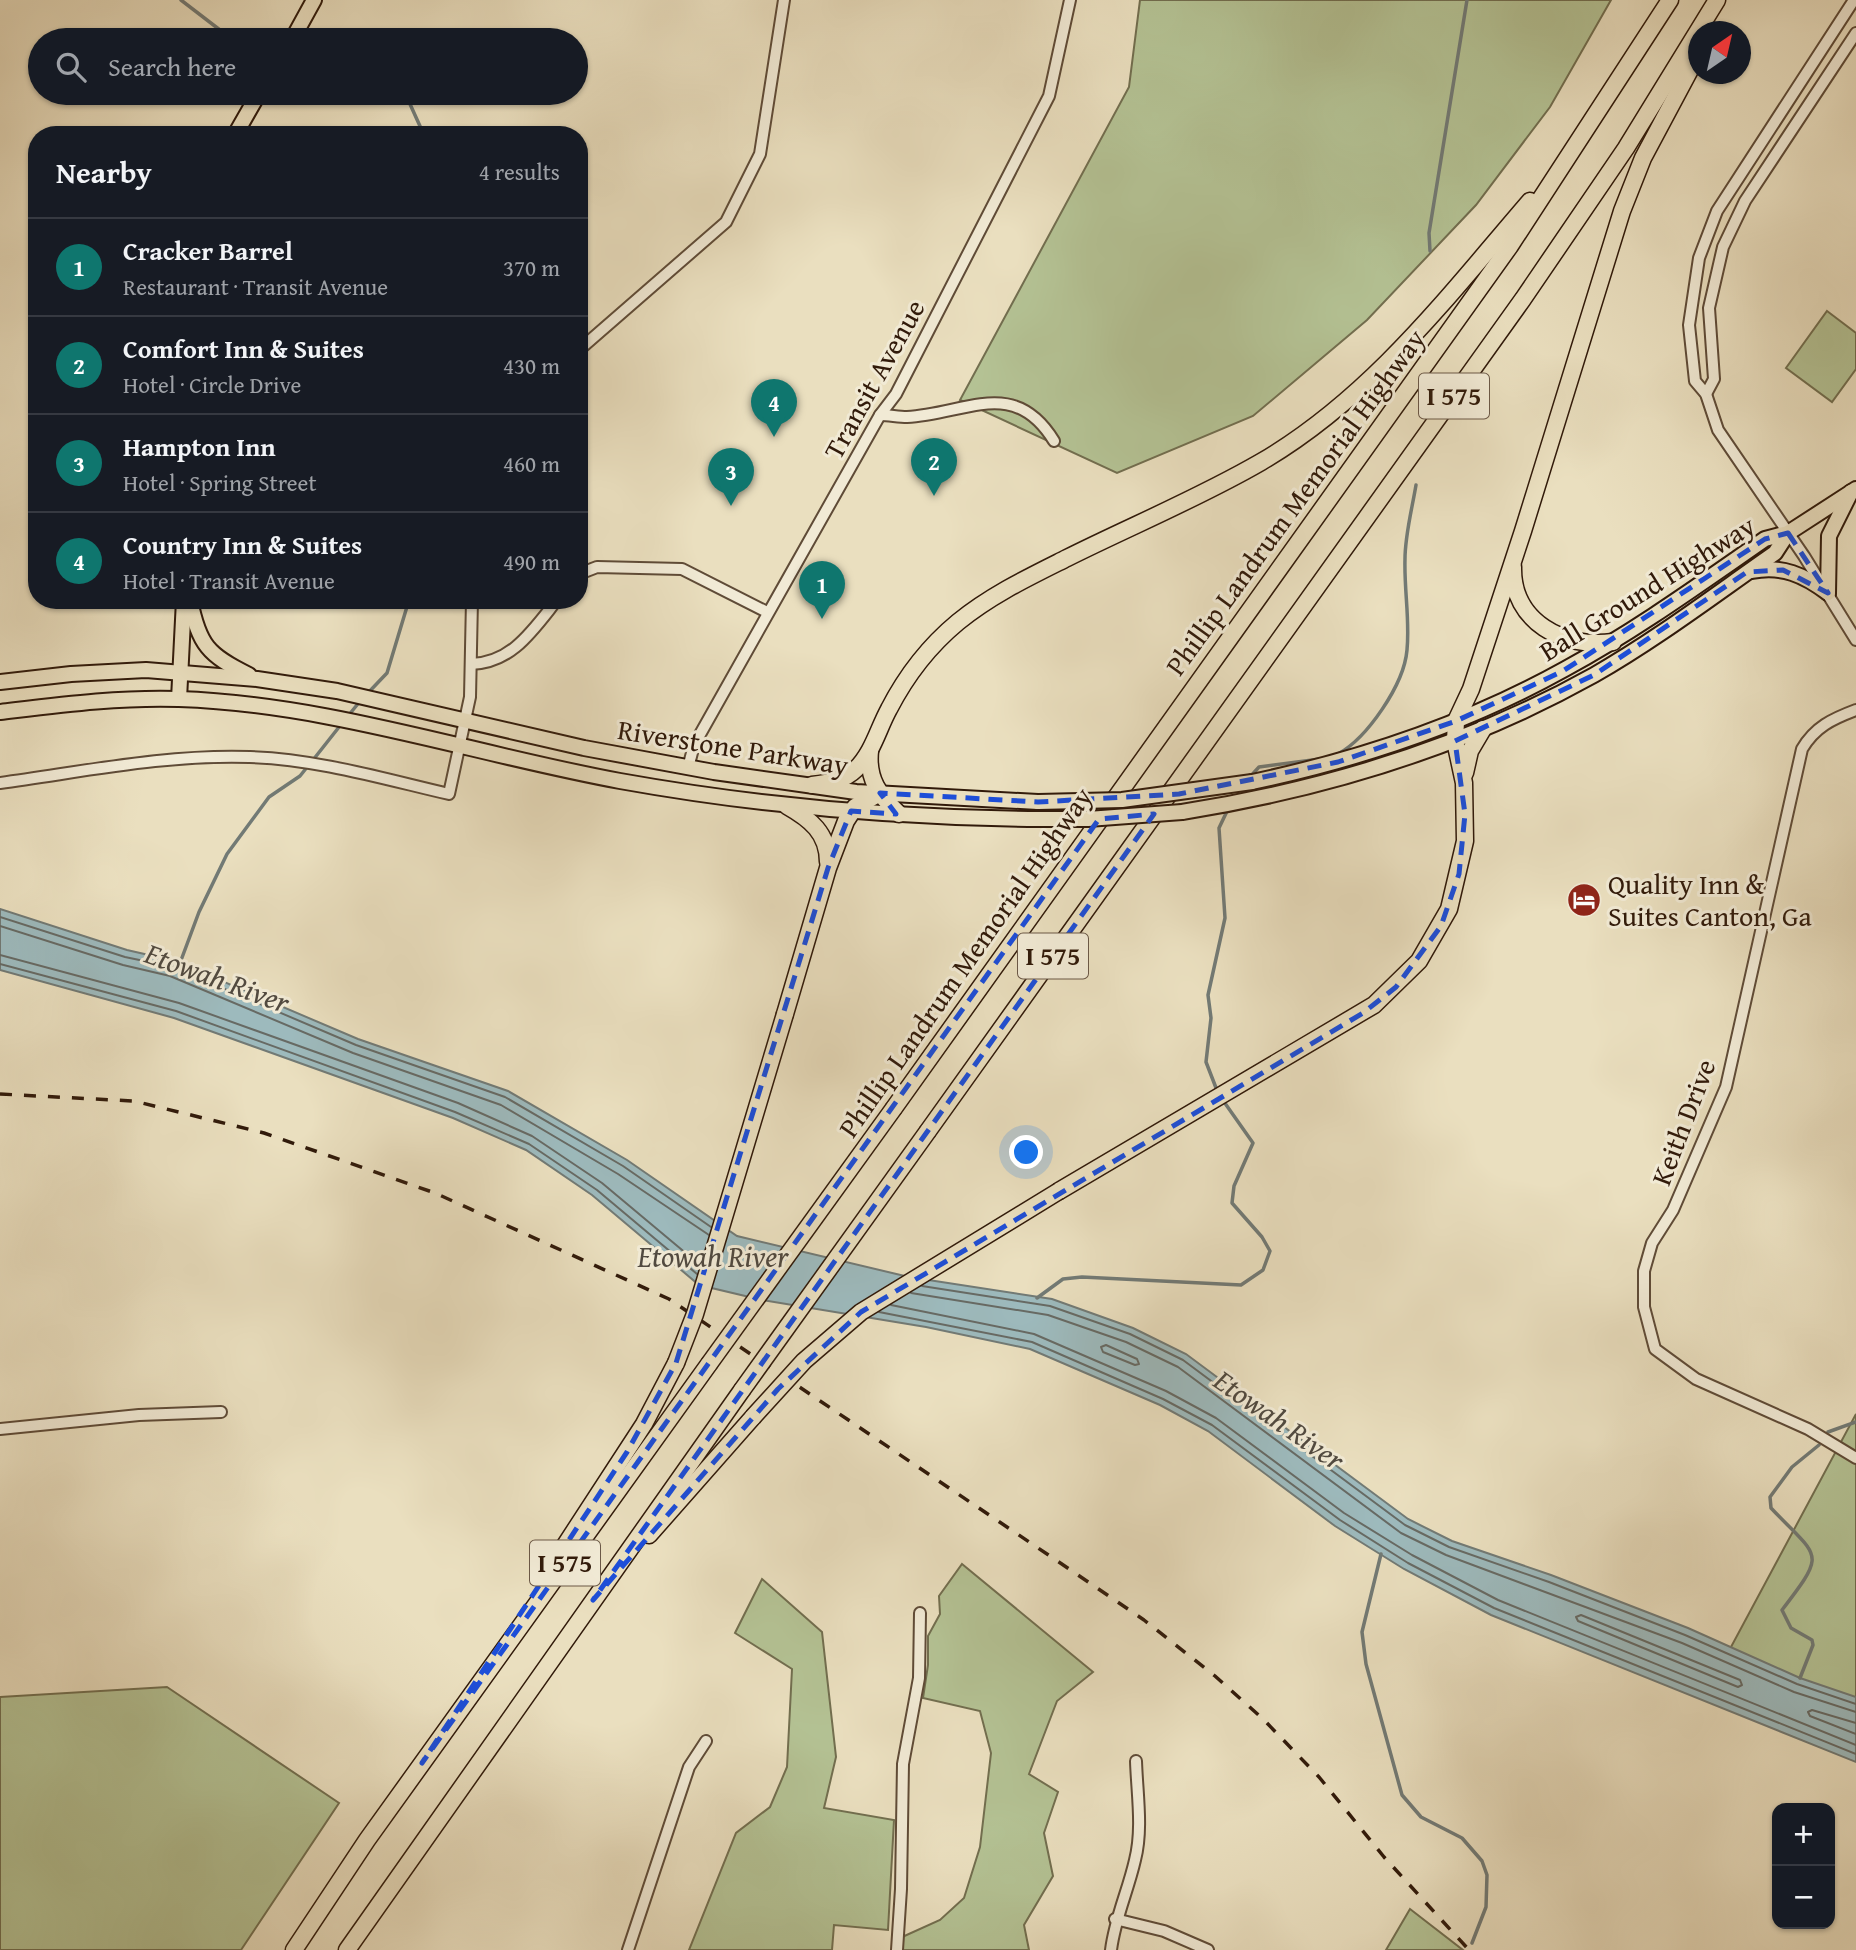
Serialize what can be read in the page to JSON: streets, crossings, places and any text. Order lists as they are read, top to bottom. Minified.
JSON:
{"streets":{"highway":["I 575","Phillip Landrum Memorial Highway"],"main road":["Ball Ground Highway","Riverstone Parkway"],"street":["Transit Avenue","Keith Drive"]},"crossings":[["Transit Avenue","Riverstone Parkway"],["Ball Ground Highway","Riverstone Parkway"]],"water":["Etowah River"],"places":{"hotel":["Quality Inn & Suites Canton, Ga"]},"north":"top right","page":{"search":"Search here","heading":["Nearby","4 results"],"list":[{"mark":"1","name":"Cracker Barrel","note":"Restaurant · Transit Avenue","value":"370 m"},{"mark":"2","name":"Comfort Inn & Suites","note":"Hotel · Circle Drive","value":"430 m"},{"mark":"3","name":"Hampton Inn","note":"Hotel · Spring Street","value":"460 m"},{"mark":"4","name":"Country Inn & Suites","note":"Hotel · Transit Avenue","value":"490 m"}],"pins":["4","2","3","1"],"map_buttons":["+","−"]}}
